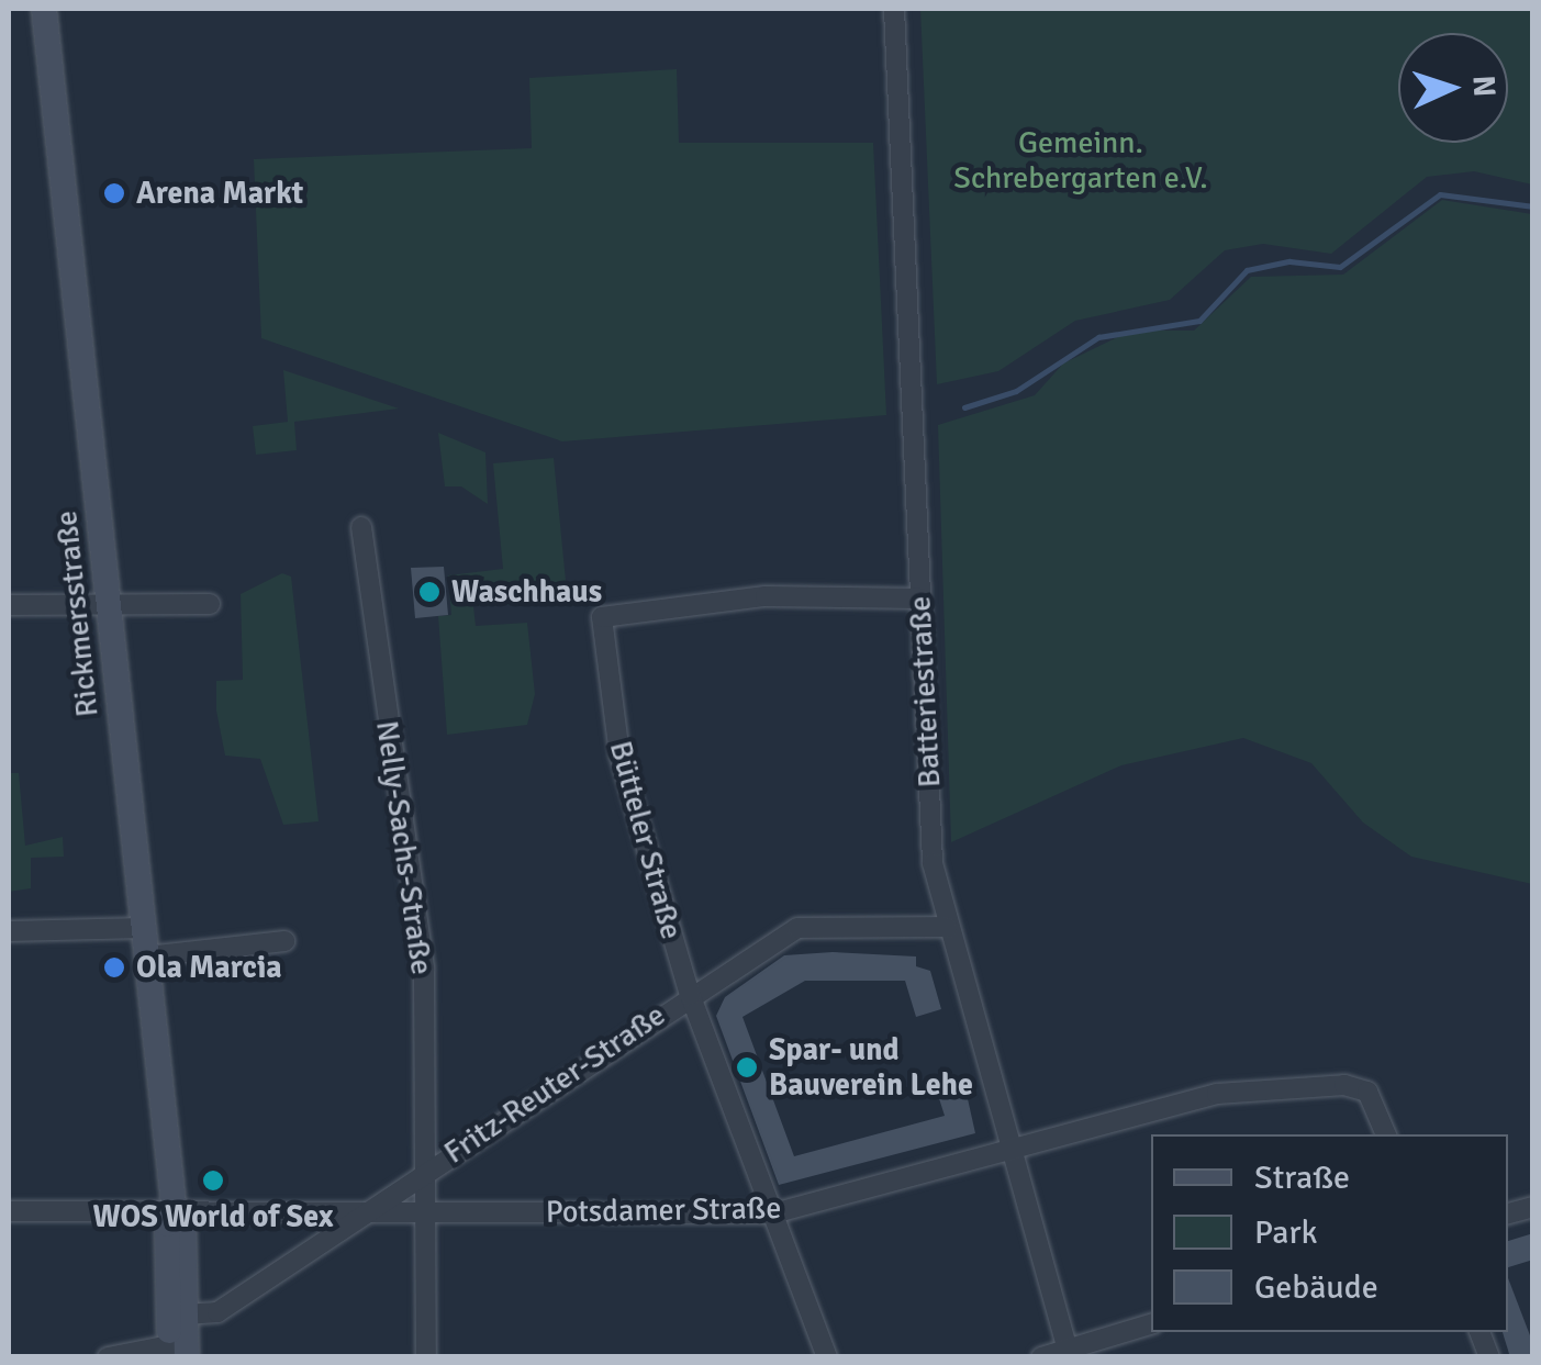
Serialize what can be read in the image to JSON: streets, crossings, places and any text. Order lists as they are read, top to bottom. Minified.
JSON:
{"streets":{"main road":["Rickmersstraße"],"street":["Batteriestraße","Bütteler Straße","Nelly-Sachs-Straße","Fritz-Reuter-Straße","Potsdamer Straße"]},"crossings":[["Rickmersstraße","Fritz-Reuter-Straße"],["Rickmersstraße","Potsdamer Straße"],["Batteriestraße","Bütteler Straße"],["Batteriestraße","Fritz-Reuter-Straße"],["Batteriestraße","Potsdamer Straße"],["Bütteler Straße","Fritz-Reuter-Straße"],["Bütteler Straße","Potsdamer Straße"],["Nelly-Sachs-Straße","Fritz-Reuter-Straße"],["Nelly-Sachs-Straße","Potsdamer Straße"],["Fritz-Reuter-Straße","Potsdamer Straße"]],"parks":["Gemeinn. Schrebergarten e.V."],"places":["Arena Markt","Waschhaus","Ola Marcia","Spar- und Bauverein Lehe","WOS World of Sex"],"legend":["Straße","Park","Gebäude"],"north":"right"}
